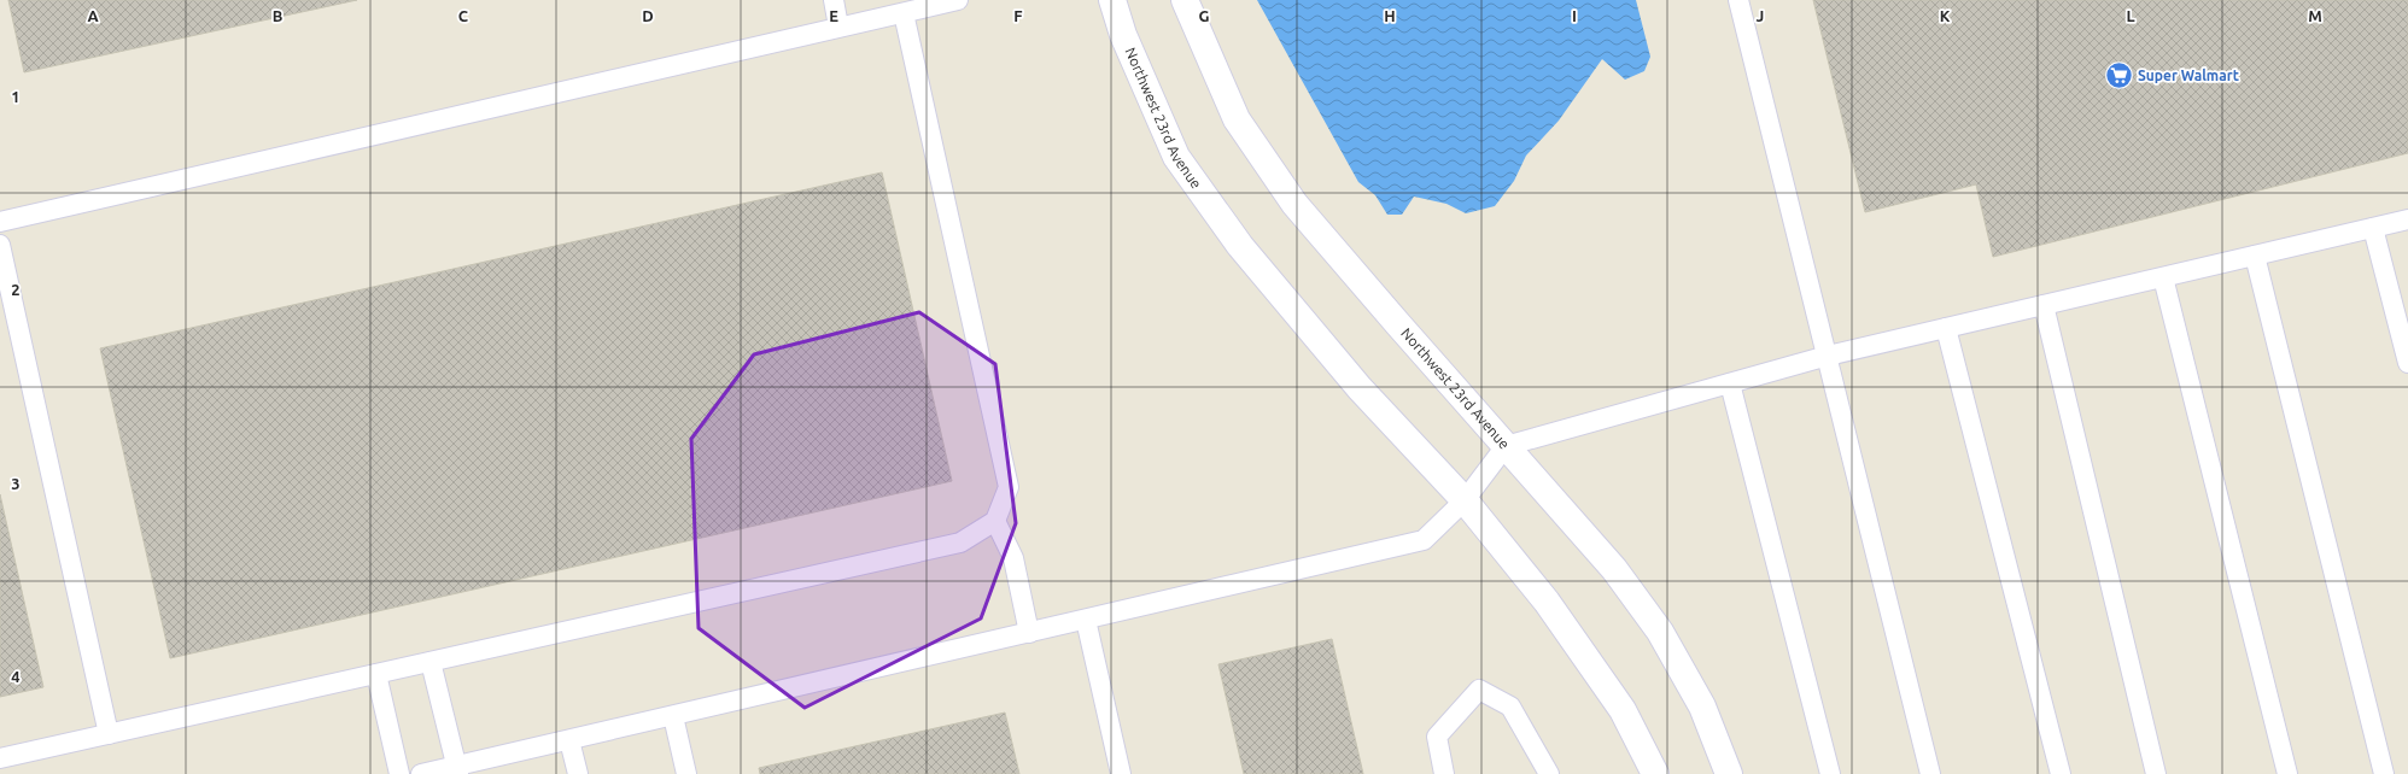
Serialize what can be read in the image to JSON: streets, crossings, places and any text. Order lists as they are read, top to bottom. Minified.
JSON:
{"streets":{"street":["Northwest 23rd Avenue"]},"places":{"supermarket":["Super Walmart"]},"grid":{"columns":["A","B","C","D","E","F","G","H","I","J","K","L","M"],"rows":["1","2","3","4"]}}
